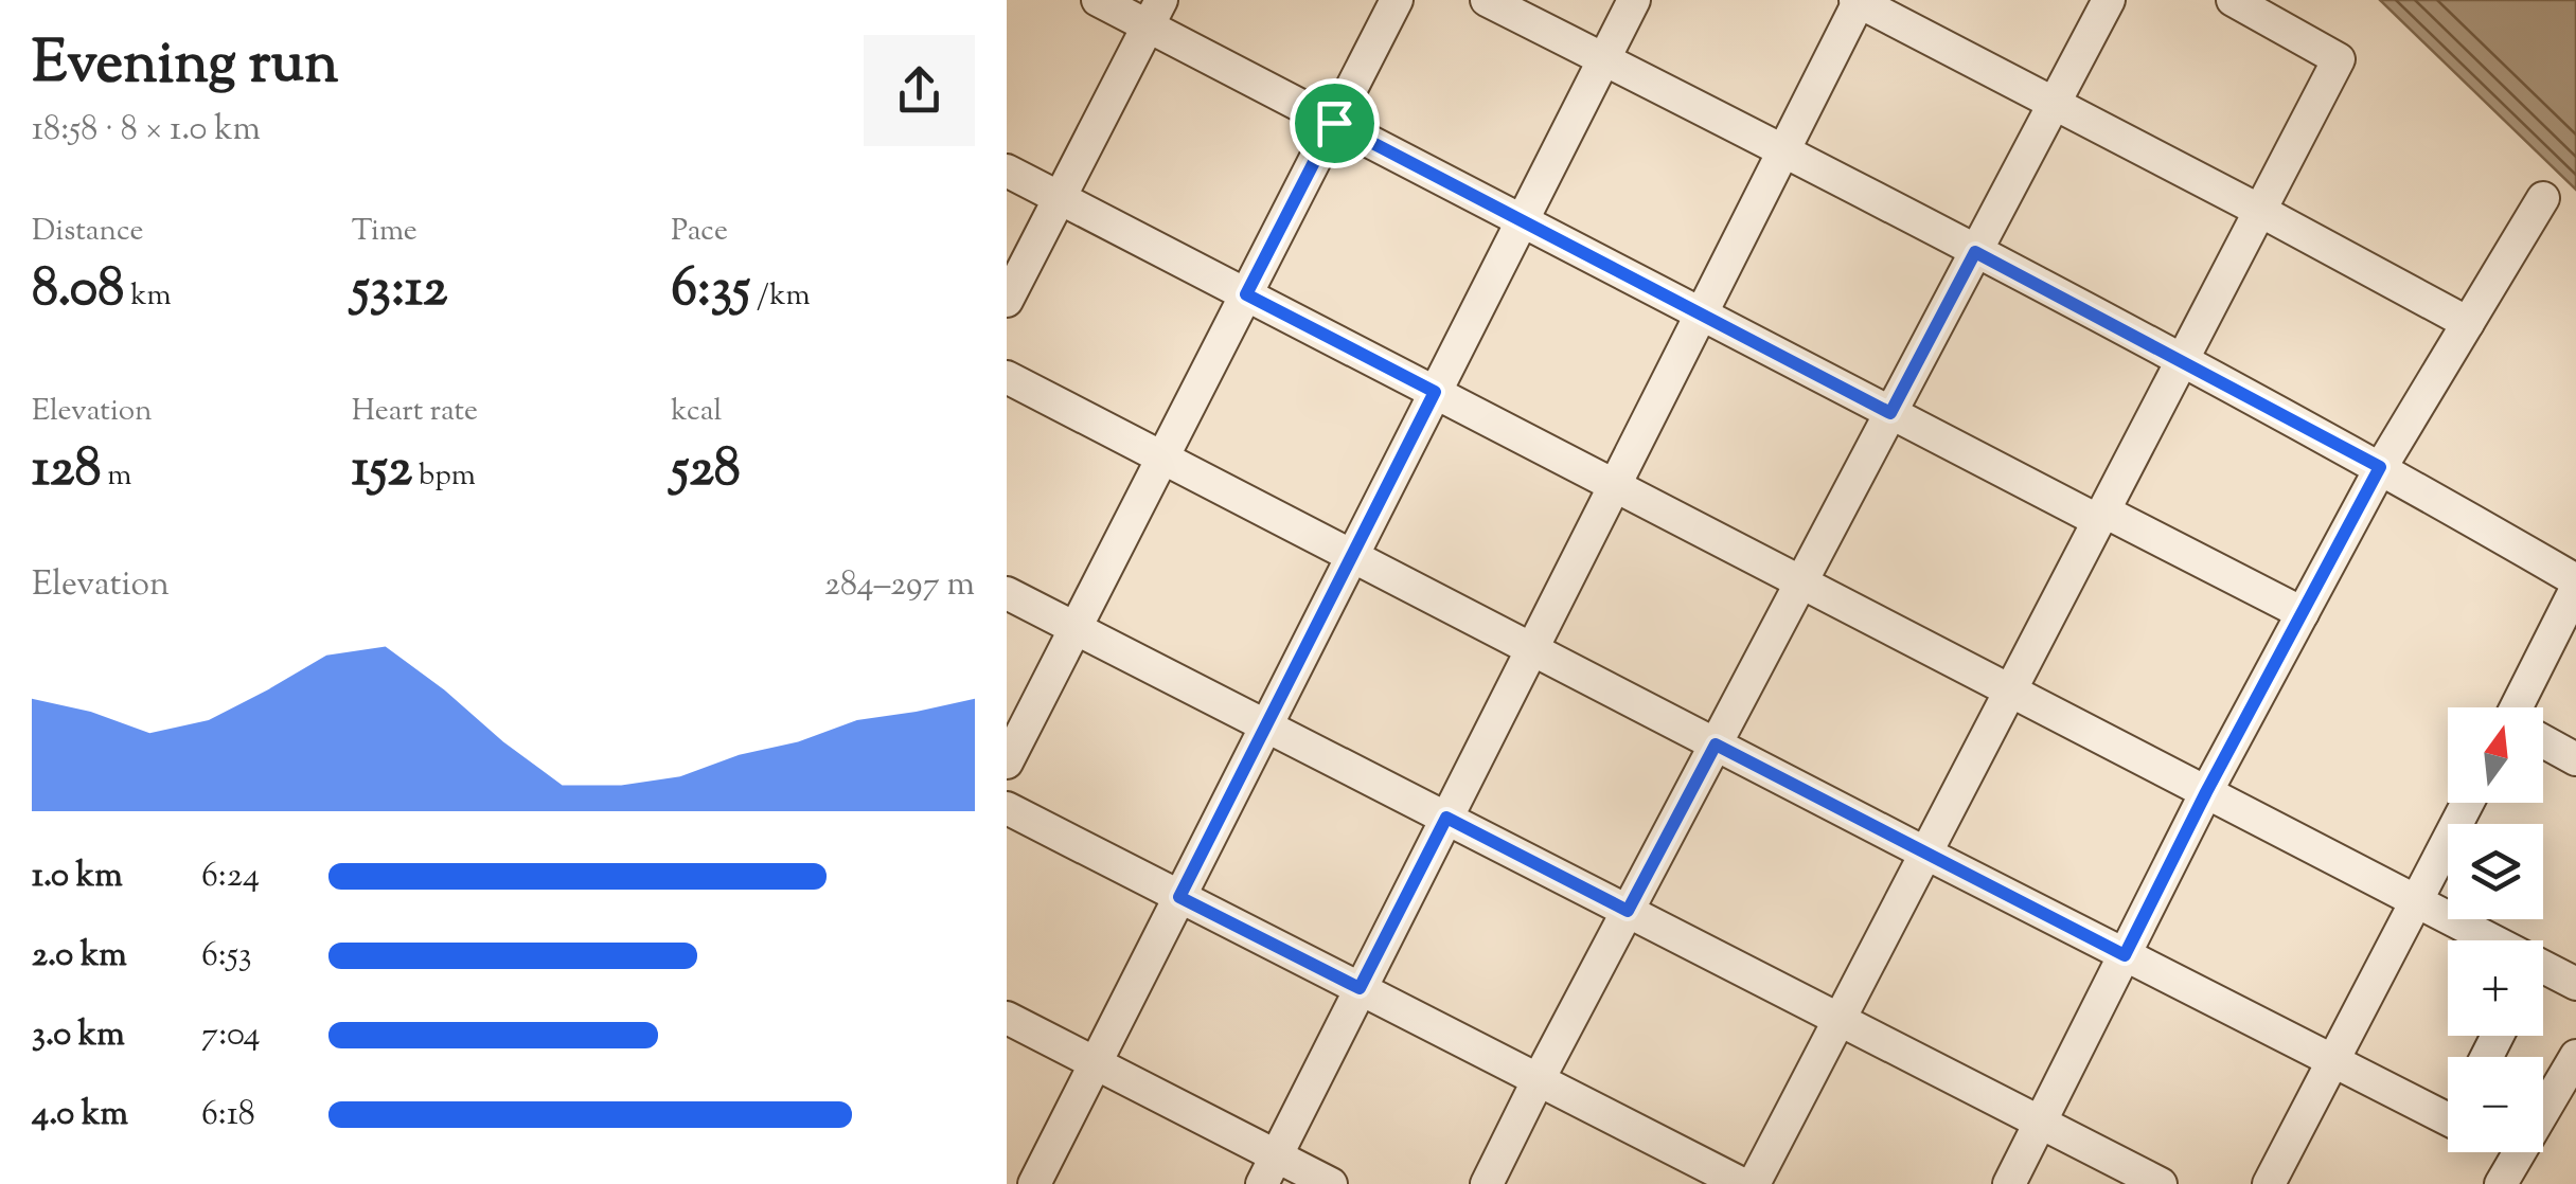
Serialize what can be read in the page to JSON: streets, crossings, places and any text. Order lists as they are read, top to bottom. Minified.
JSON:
{"north":"top","page":{"heading":["Evening run","18:58 · 8 × 1.0 km"],"stats":[["Distance","8.08 km"],["Time","53:12"],["Pace","6:35 /km"],["Elevation","128 m"],["Heart rate","152 bpm"],["kcal","528"]],"chart":["Elevation","284–297 m"],"map_buttons":["+","−"],"list":[{"name":"1.0 km","note":"6:24"},{"name":"2.0 km","note":"6:53"},{"name":"3.0 km","note":"7:04"},{"name":"4.0 km","note":"6:18"}]}}
